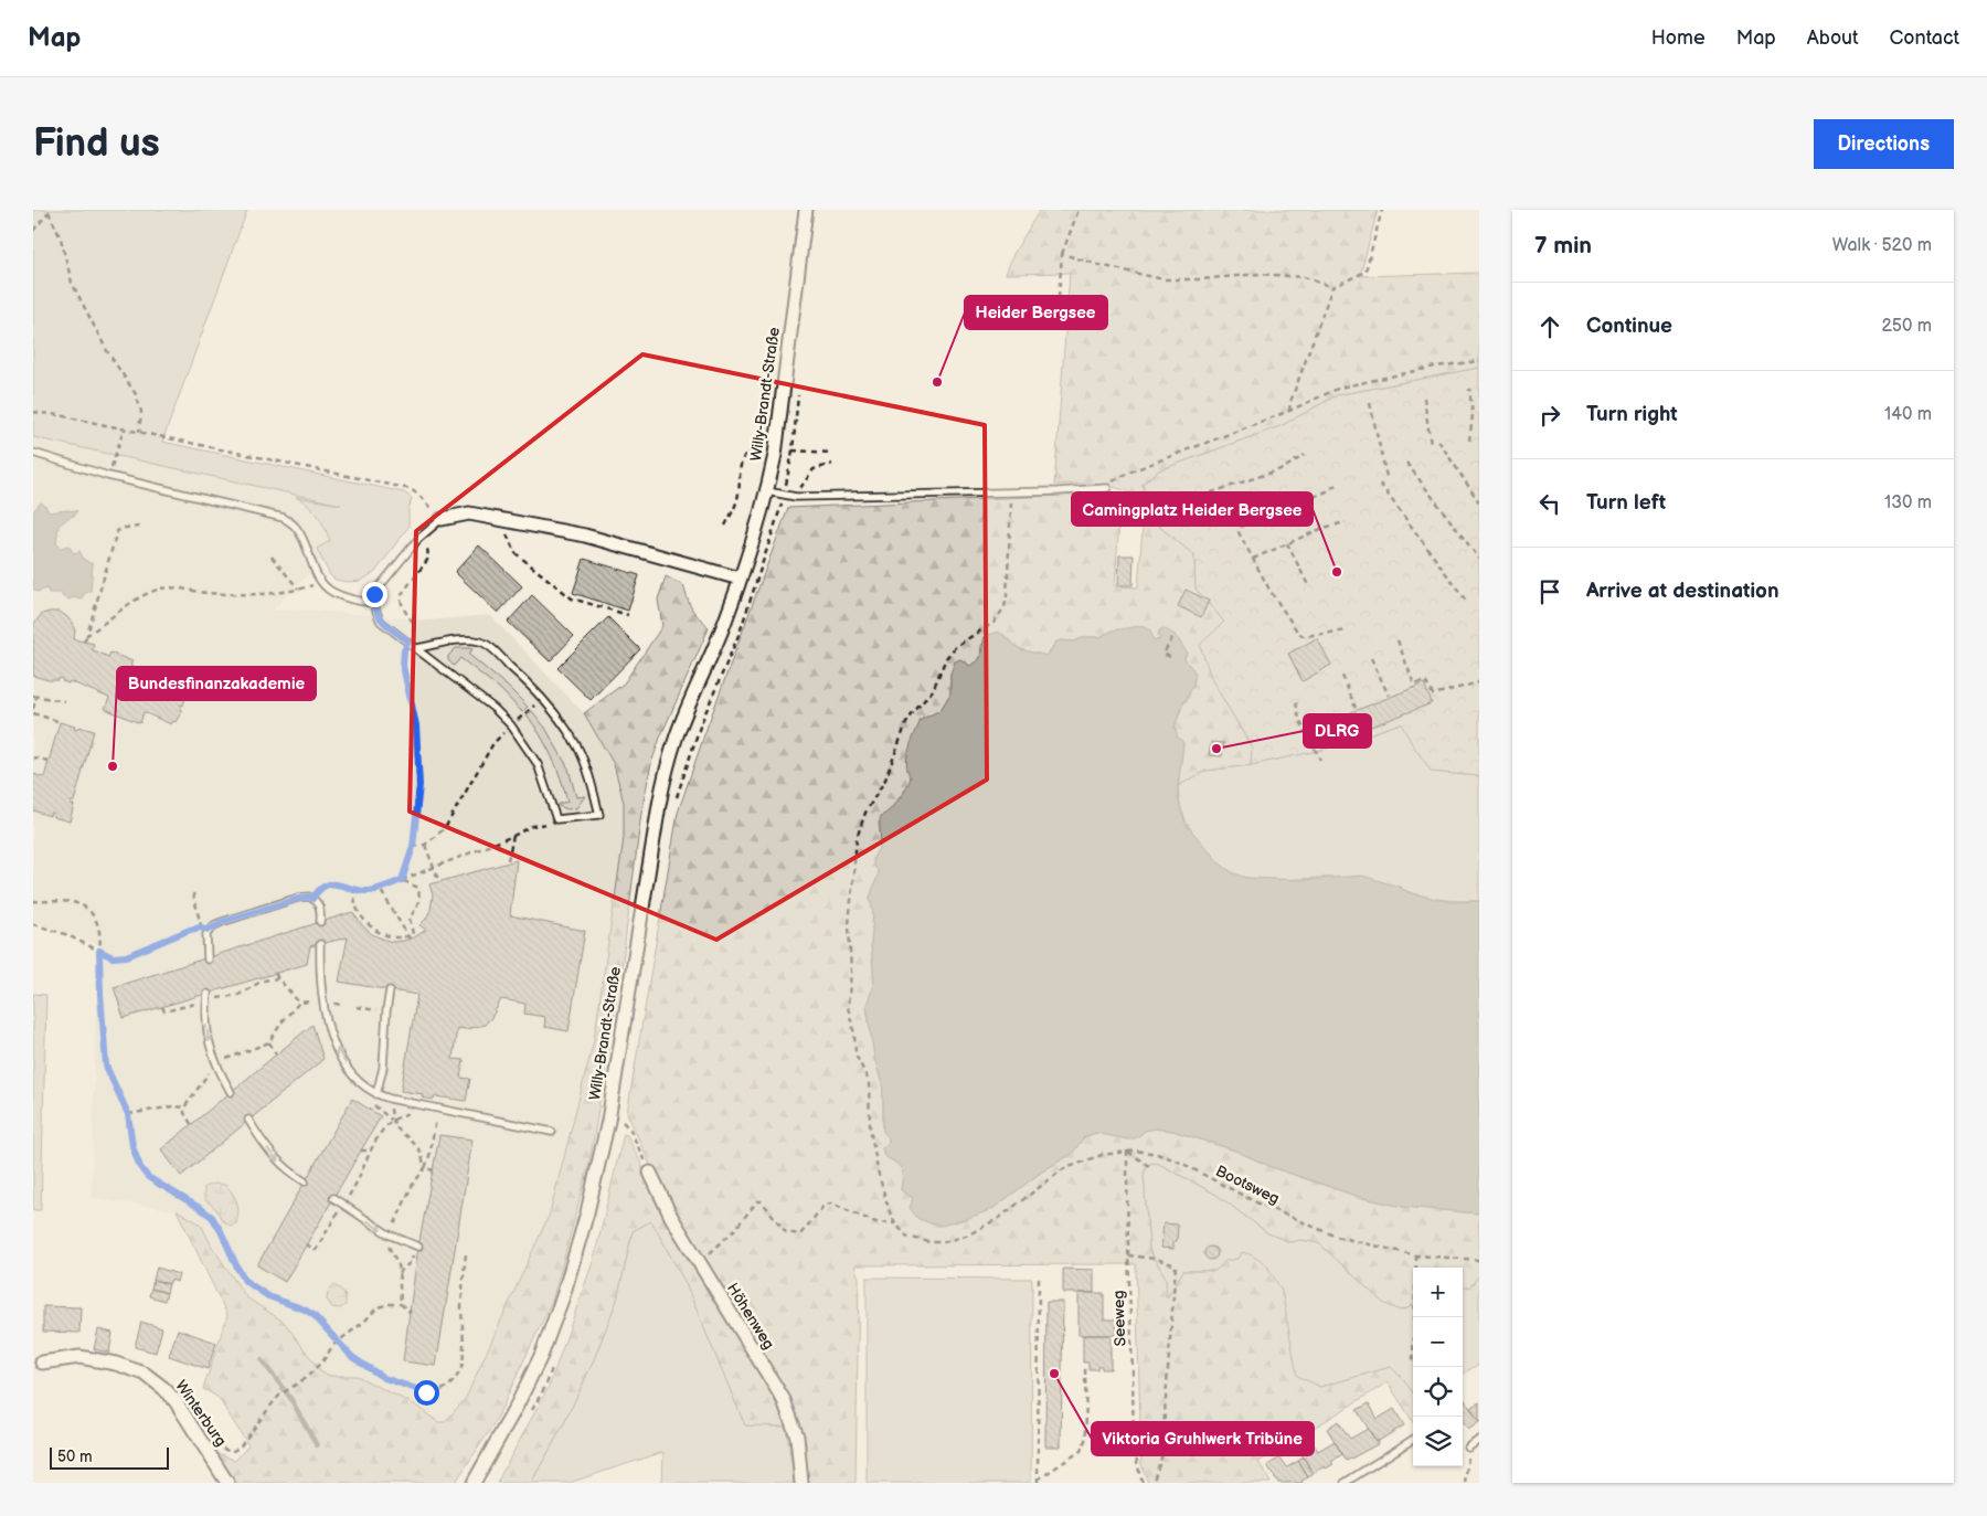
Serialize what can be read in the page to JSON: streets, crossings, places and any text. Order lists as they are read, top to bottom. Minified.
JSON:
{"streets":{"street":["Willy-Brandt-Straße","Höhenweg","Winterburg"],"path":["Bootsweg","Seeweg"]},"crossings":[["Bootsweg","Seeweg"]],"places":["Heider Bergsee","Camingplatz Heider Bergsee","DLRG","Bundesfinanzakademie","Viktoria Gruhlwerk Tribüne"],"scale_bar":"50 m","page":{"header":"Map","nav":["Home","Map","About","Contact"],"buttons":"Directions","title":"Find us","heading":["7 min","Walk · 520 m"],"list":[["Continue","250 m"],["Turn right","140 m"],["Turn left","130 m"],"Arrive at destination"],"map_buttons":["+","−"],"scale":"50 m"}}
